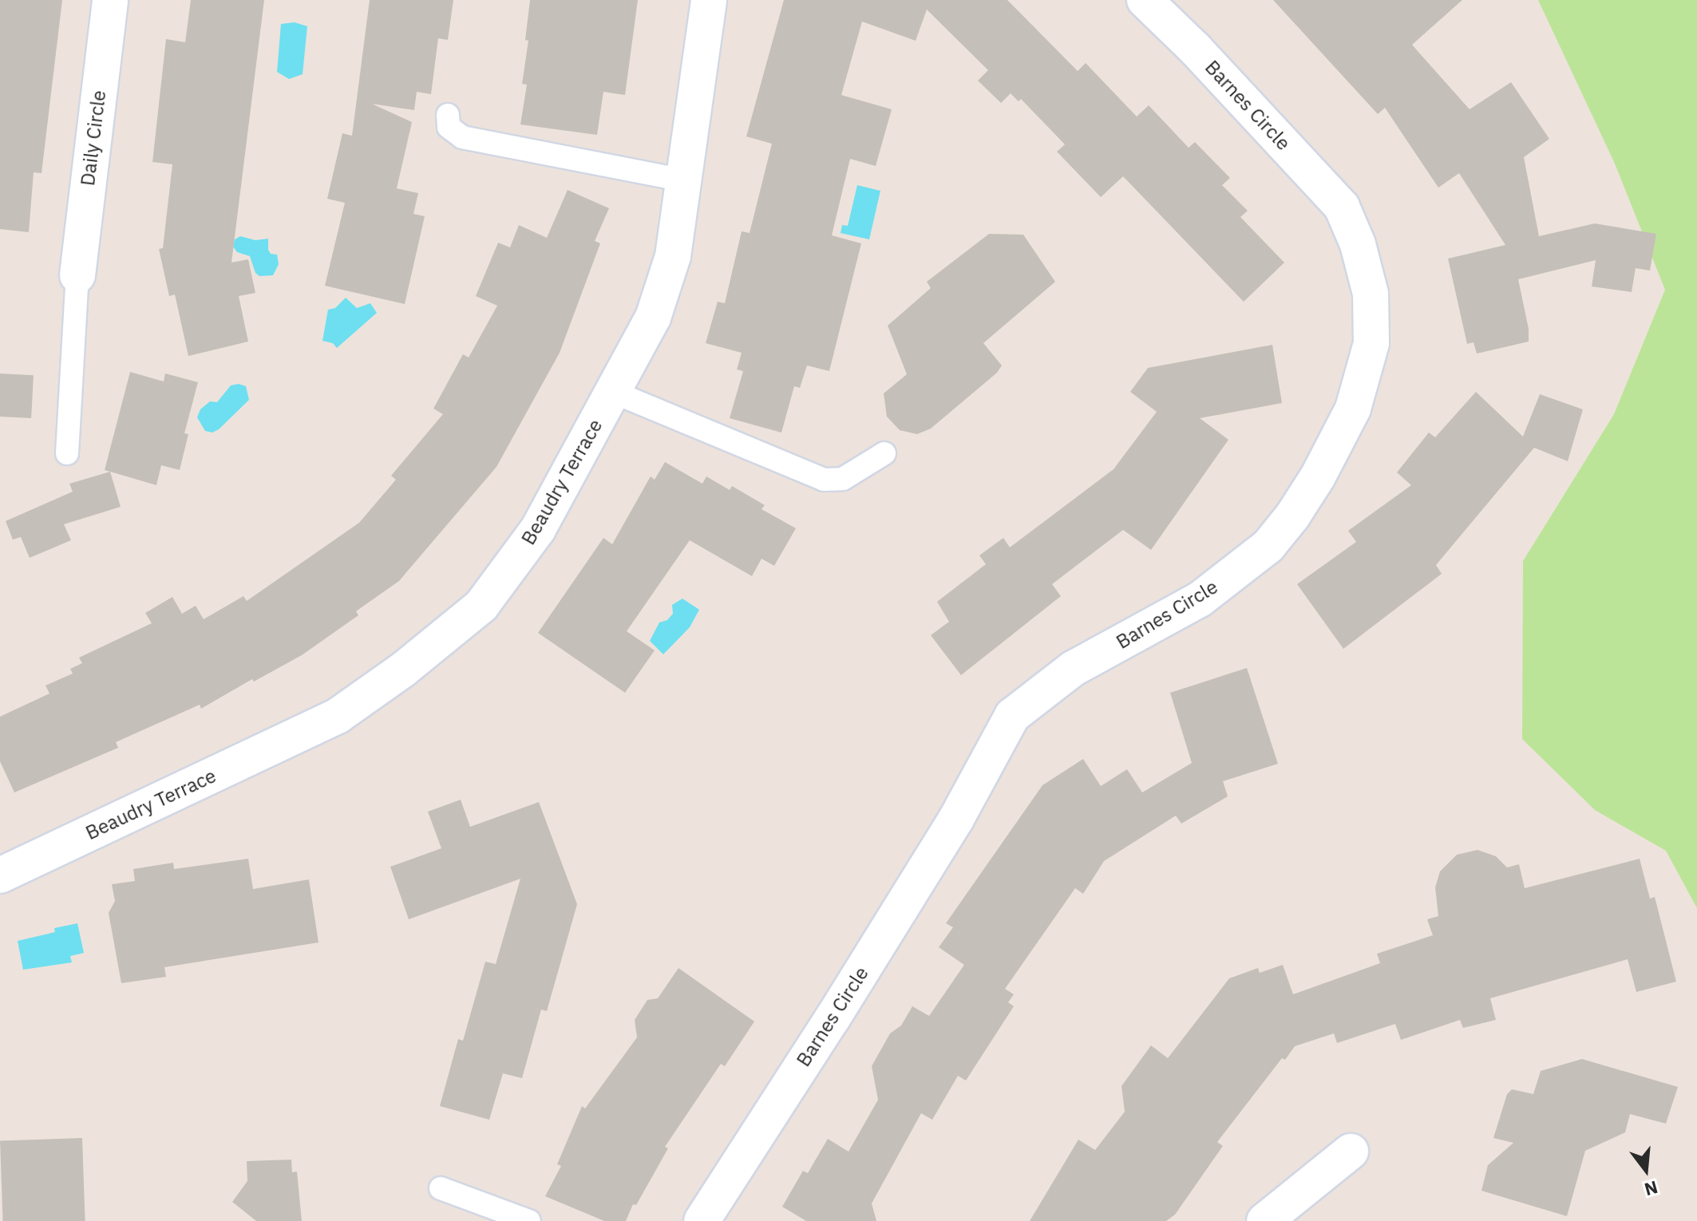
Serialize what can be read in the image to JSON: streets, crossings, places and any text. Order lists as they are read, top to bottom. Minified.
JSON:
{"streets":{"street":["Barnes Circle","Daily Circle","Beaudry Terrace"]},"north":"bottom"}
